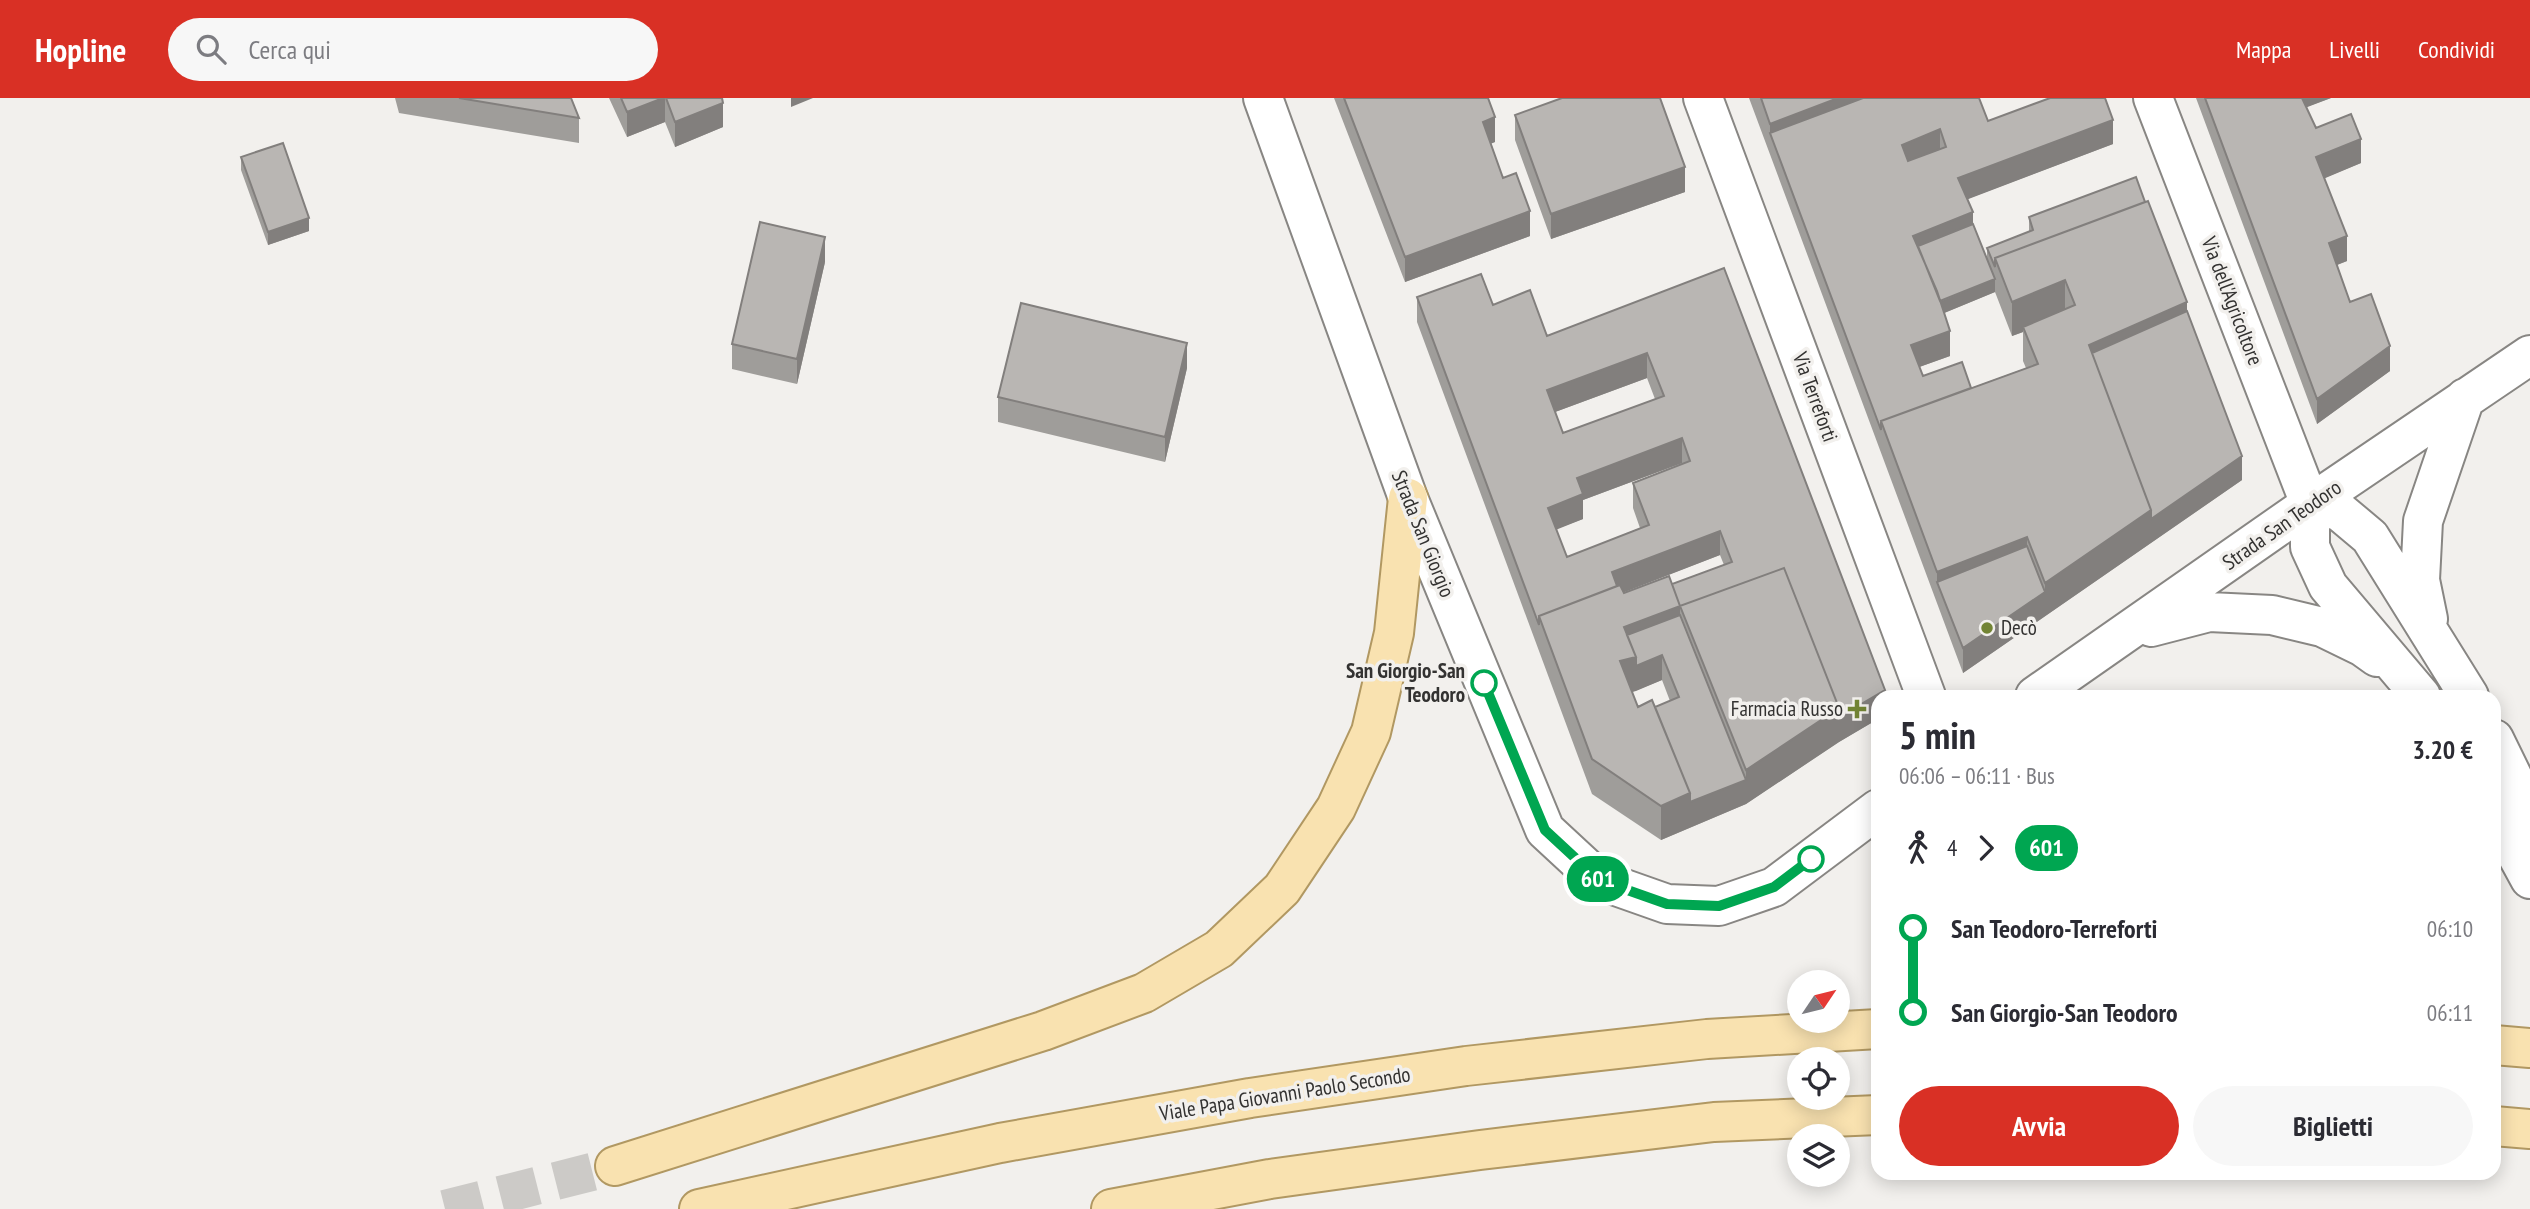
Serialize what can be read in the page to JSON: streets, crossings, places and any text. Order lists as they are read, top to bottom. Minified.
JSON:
{"streets":{"main road":["Viale Papa Giovanni Paolo Secondo"],"street":["Via dell'Agricoltore","Via Terreforti","Strada San Teodoro","Strada San Giorgio"]},"crossings":[["Via dell'Agricoltore","Strada San Teodoro"]],"places":{"other":["Decò","San Giorgio-San Teodoro"],"health":["Farmacia Russo"]},"lines":["bus line 601"],"north":"top right","page":{"header":"Hopline","search":"Cerca qui","nav":["Mappa","Livelli","Condividi"],"on_map":"601","heading":["5 min","06:06 – 06:11 · Bus","3.20 €"],"legs":["4","601"],"list":[{"name":"San Teodoro-Terreforti","value":"06:10"},{"name":"San Giorgio-San Teodoro","value":"06:11"}],"buttons":["Avvia","Biglietti"]}}
